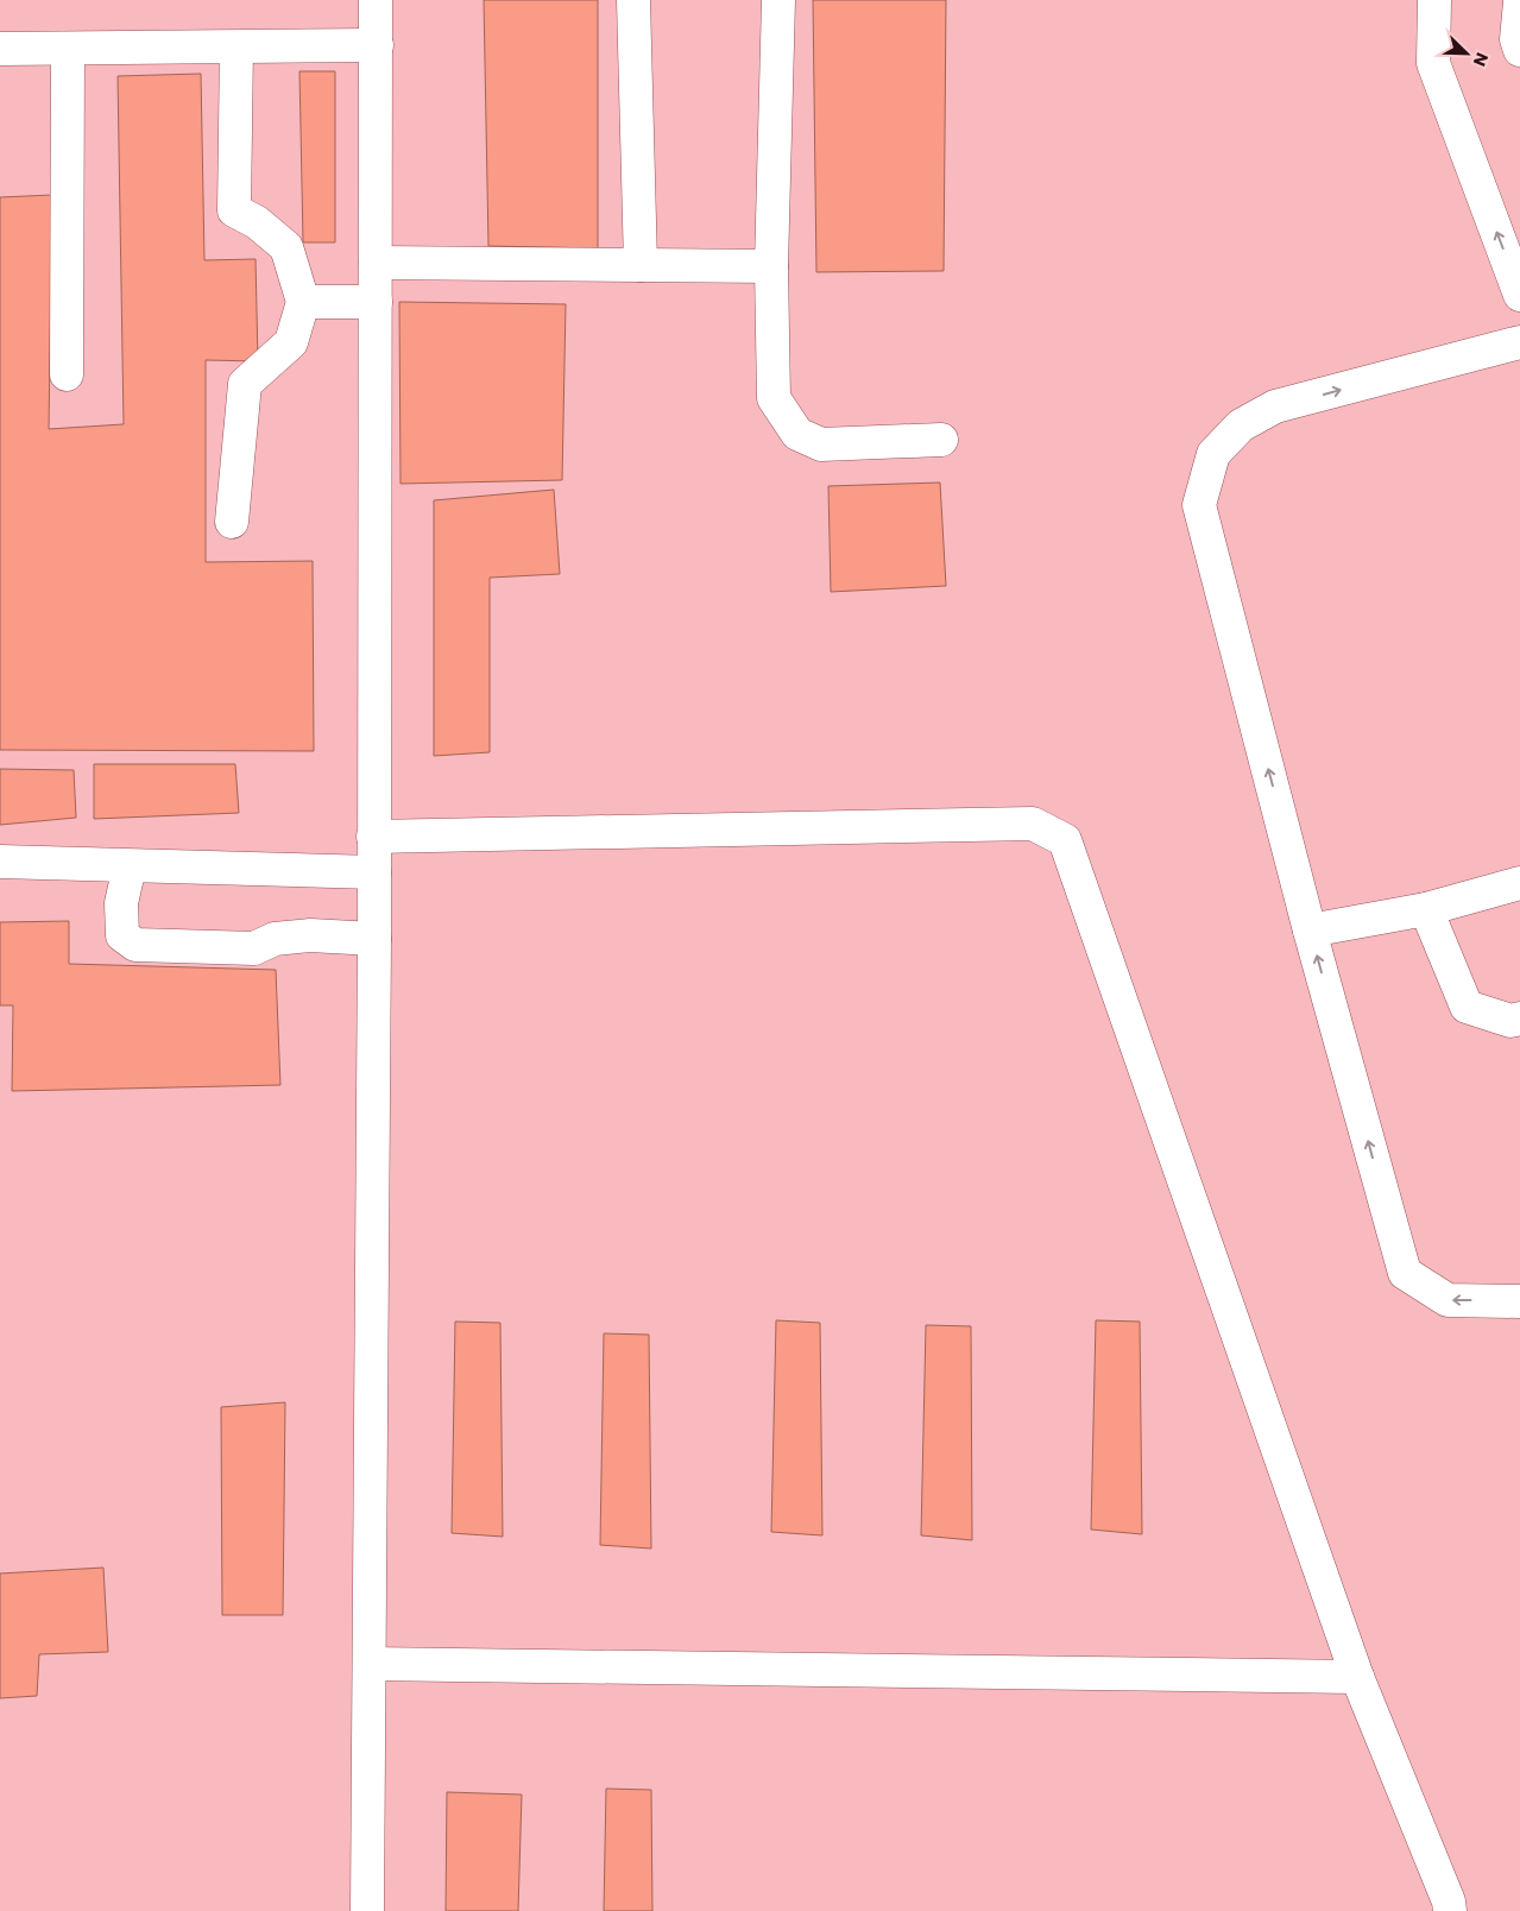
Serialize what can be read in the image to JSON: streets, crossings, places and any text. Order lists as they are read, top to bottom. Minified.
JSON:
{"north":"bottom right"}
